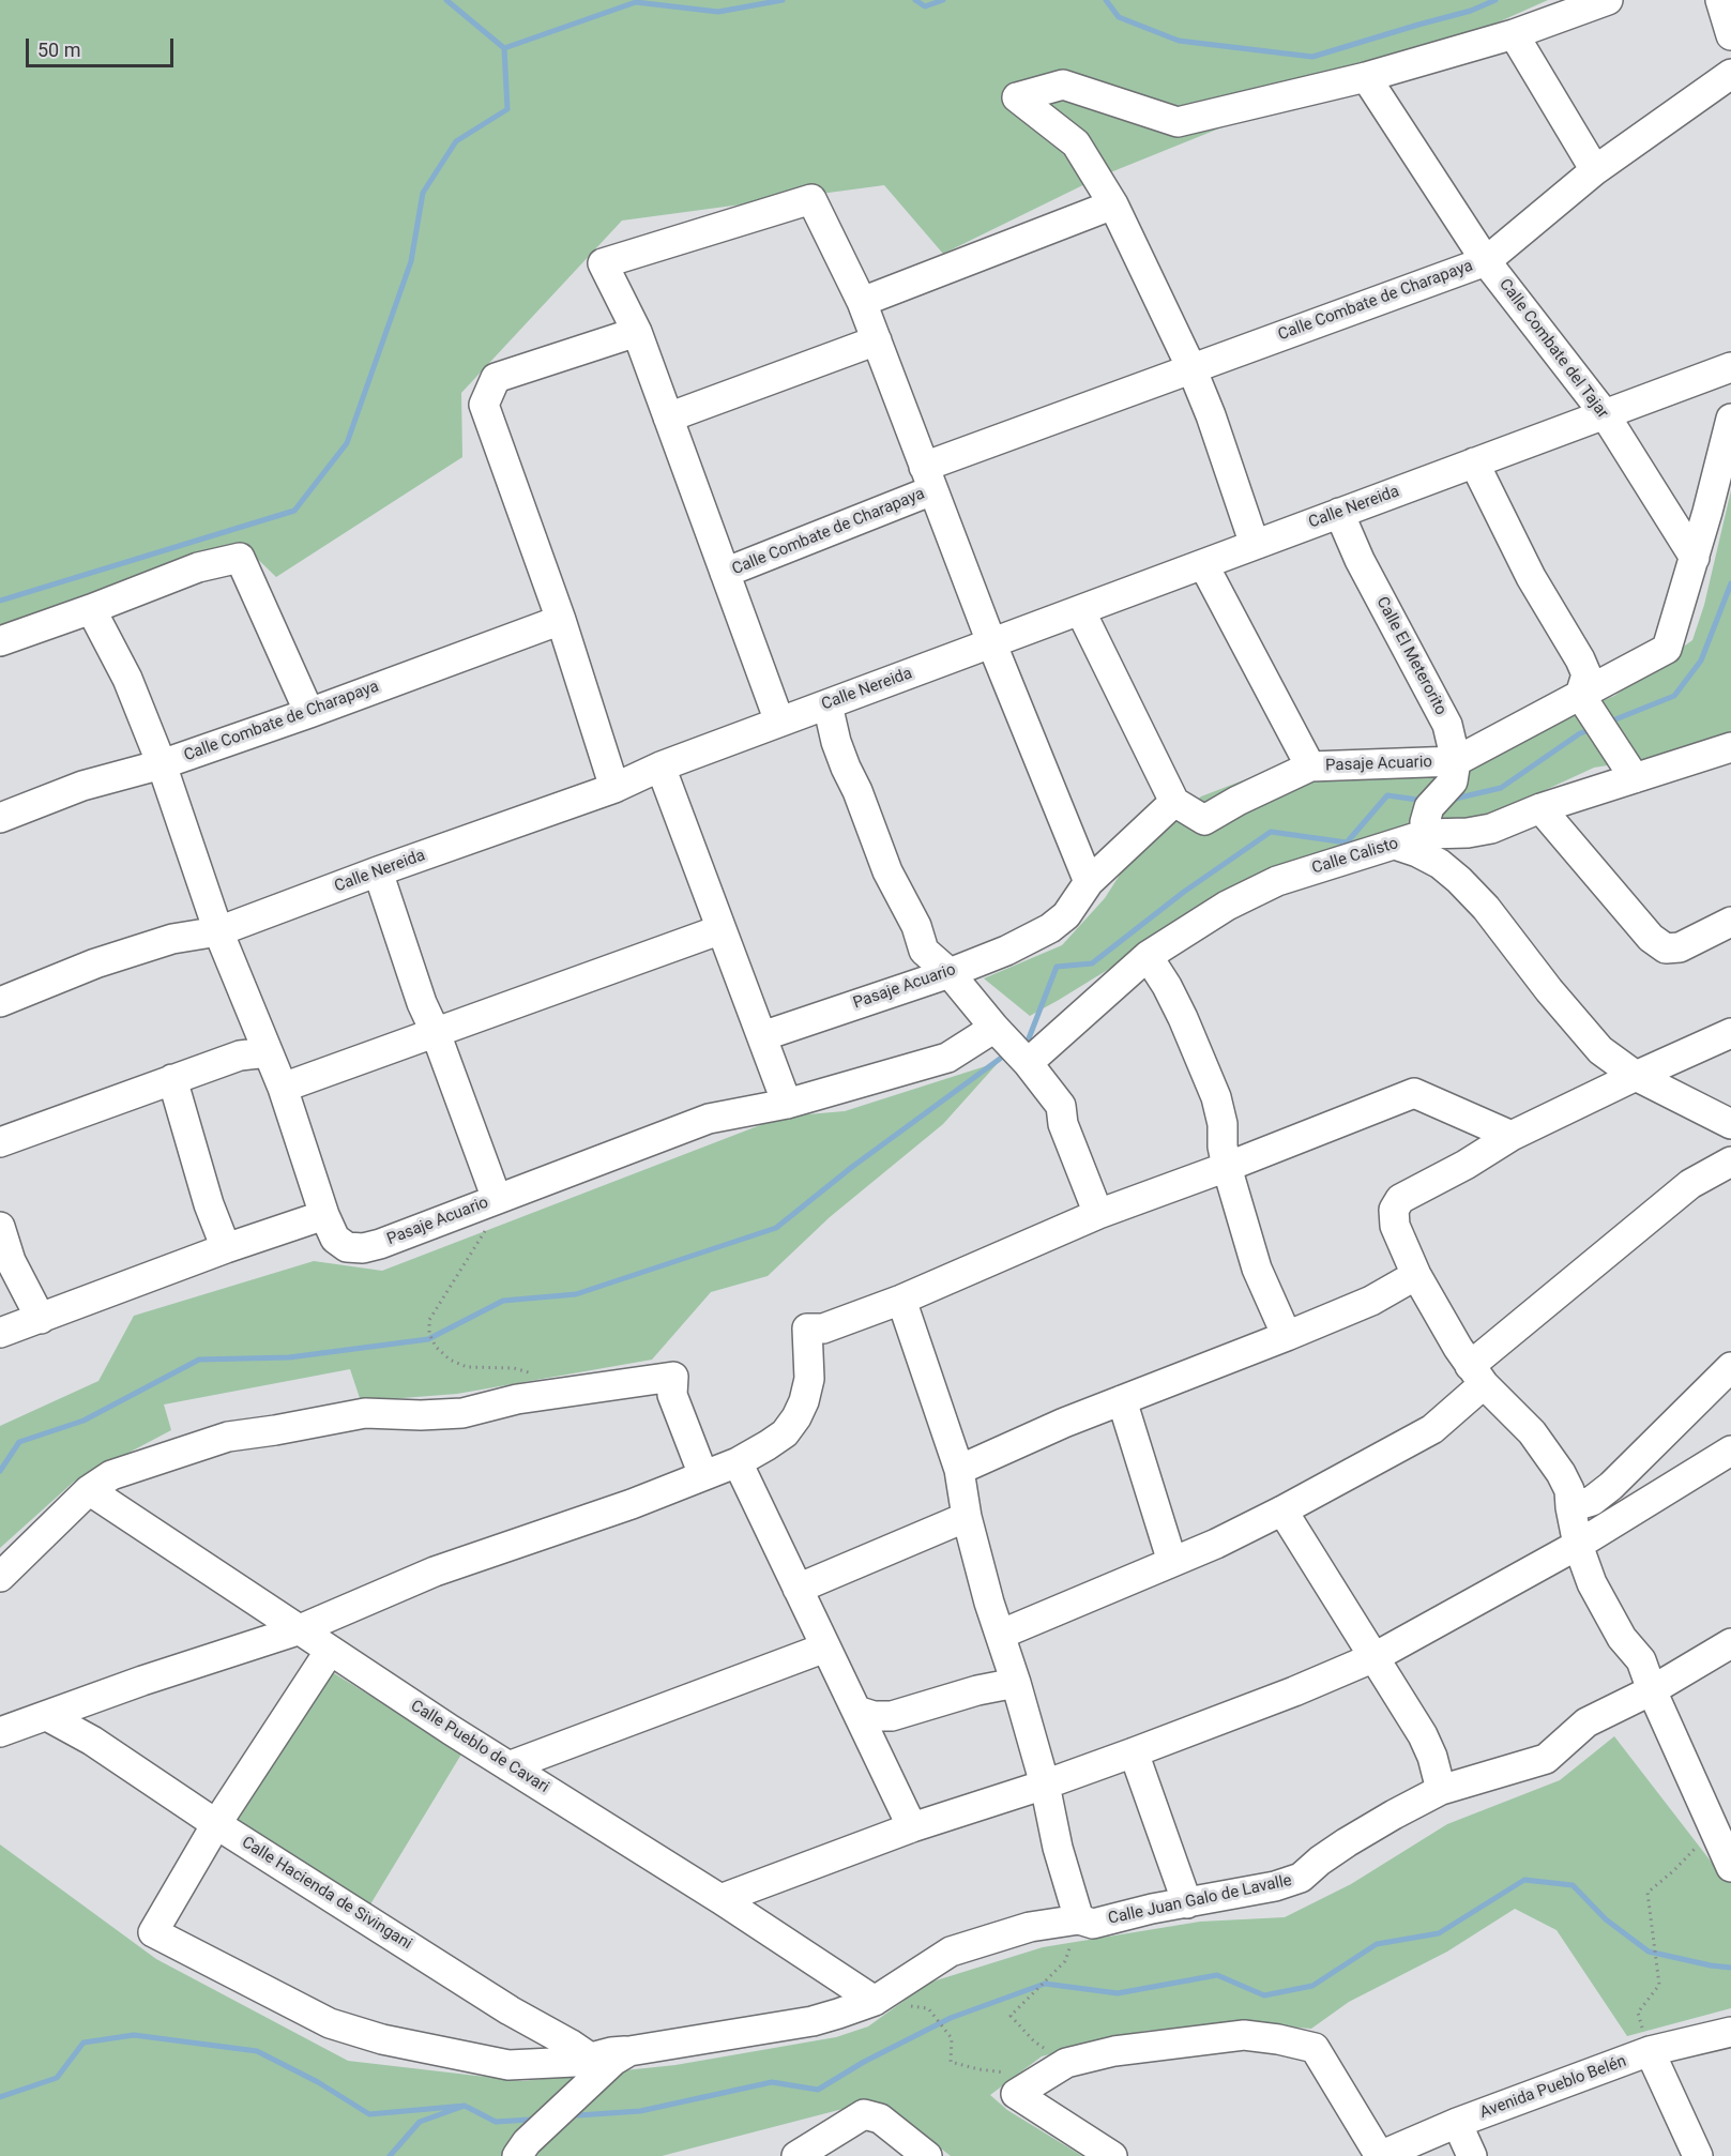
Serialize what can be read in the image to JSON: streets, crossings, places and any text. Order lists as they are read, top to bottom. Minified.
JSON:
{"streets":{"street":["Calle Combate de Charapaya","Calle Combate del Tajar","Calle Nereida","Calle El Meterorito","Pasaje Acuario","Calle Calisto","Calle Pueblo de Cavari","Calle Hacienda de Sivingani","Calle Juan Galo de Lavalle","Avenida Pueblo Belén"]},"crossings":[["Calle Combate de Charapaya","Calle Combate del Tajar"],["Calle Combate de Charapaya","Pasaje Acuario"],["Calle Combate del Tajar","Calle Nereida"],["Calle Combate del Tajar","Pasaje Acuario"],["Calle Nereida","Calle El Meterorito"],["Calle Nereida","Pasaje Acuario"],["Calle El Meterorito","Pasaje Acuario"],["Calle Pueblo de Cavari","Calle Juan Galo de Lavalle"],["Calle Hacienda de Sivingani","Calle Juan Galo de Lavalle"]],"scale_bar":"50 m"}
